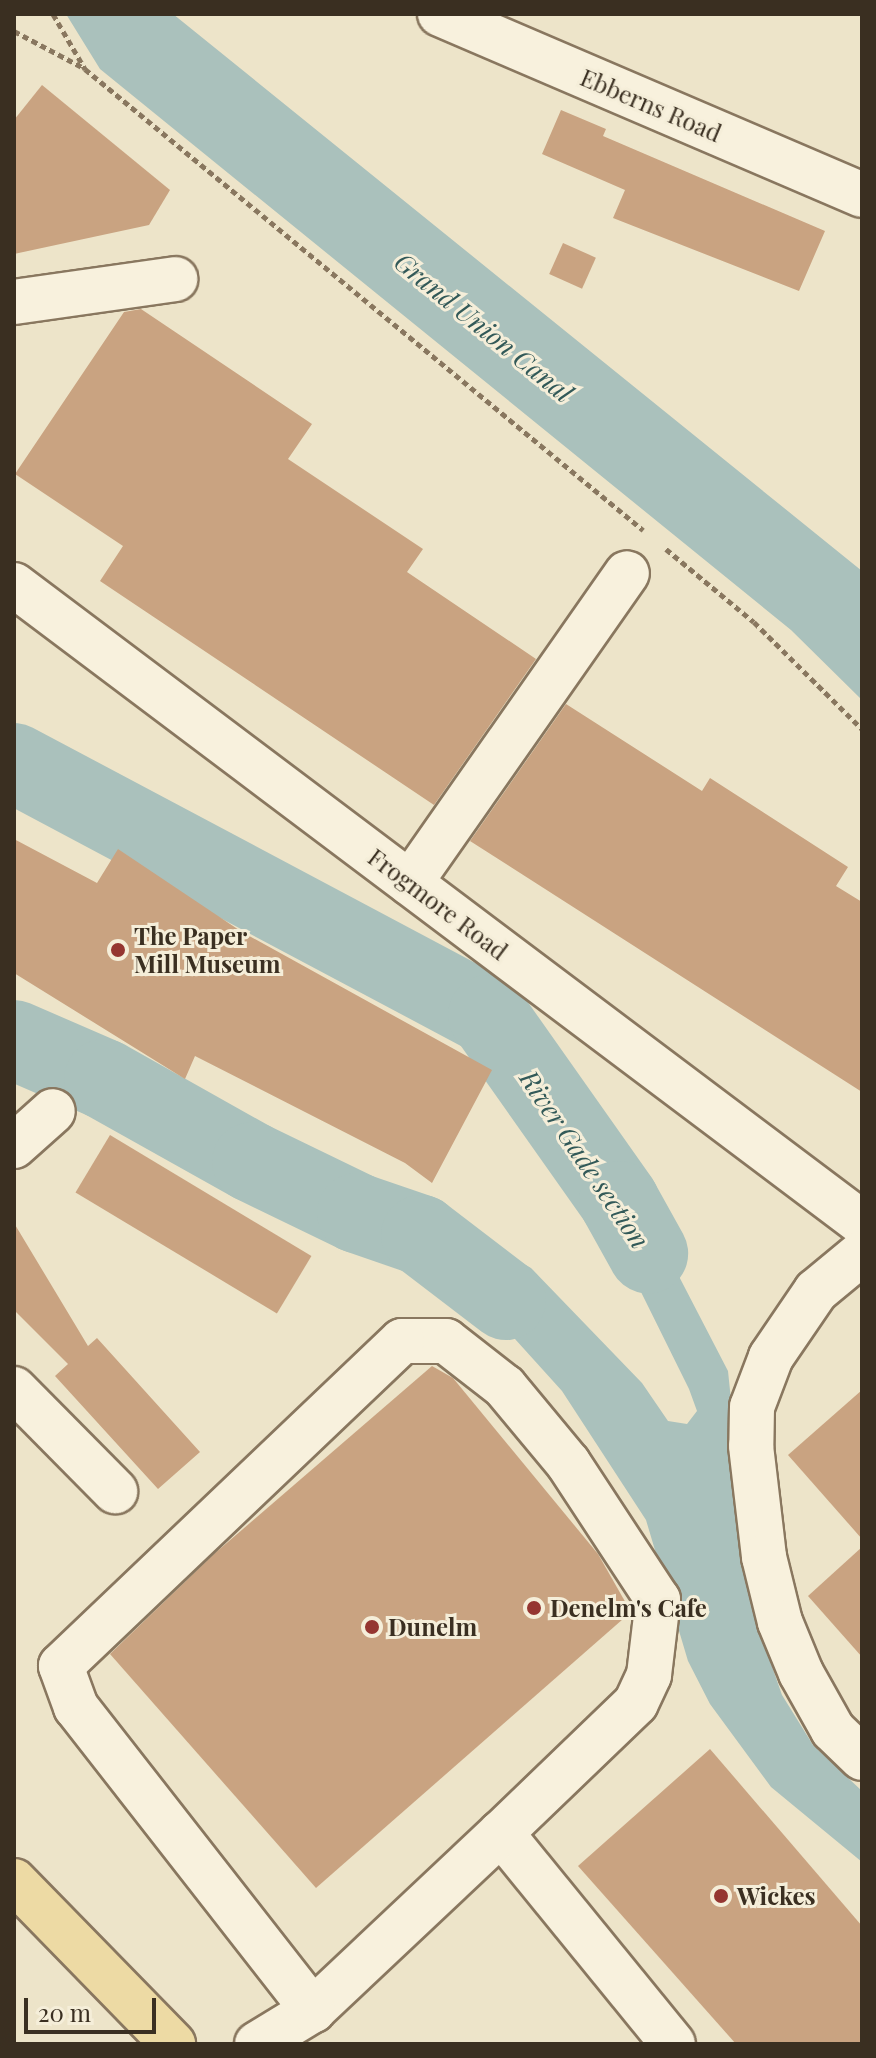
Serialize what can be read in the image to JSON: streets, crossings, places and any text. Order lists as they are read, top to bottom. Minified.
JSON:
{"streets":{"street":["Ebberns Road","Frogmore Road"]},"water":["Grand Union Canal","River Gade section"],"places":["The Paper Mill Museum","Denelm's Cafe","Dunelm","Wickes"],"scale_bar":"20 m"}
